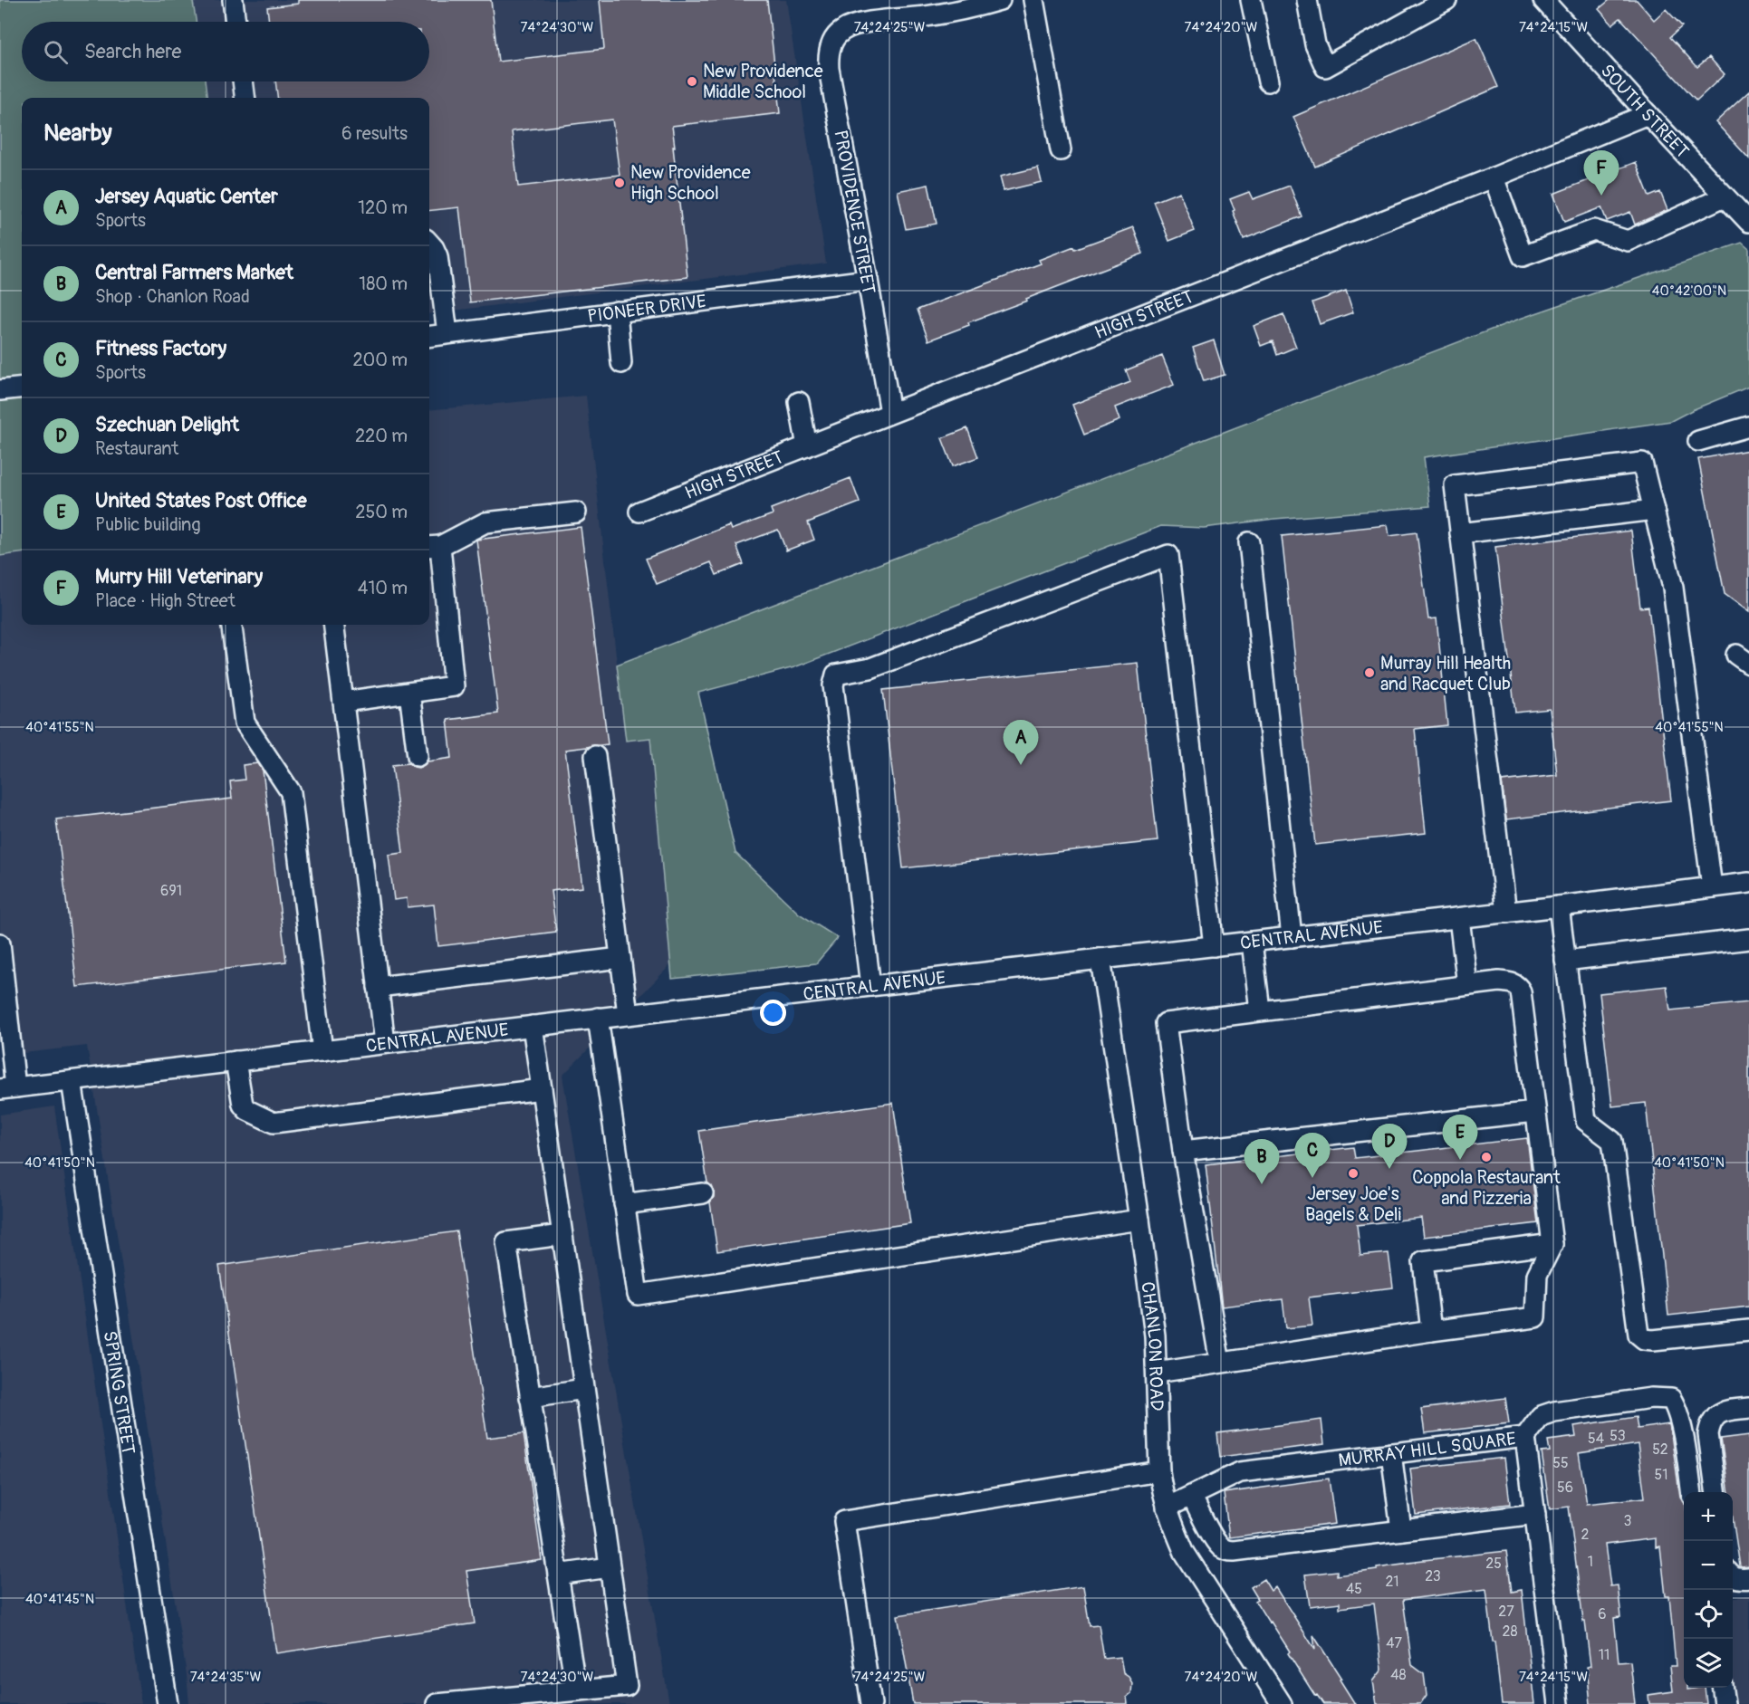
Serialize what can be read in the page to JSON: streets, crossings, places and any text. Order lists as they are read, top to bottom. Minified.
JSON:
{"streets":{"street":["SOUTH STREET","PROVIDENCE STREET","PIONEER DRIVE","HIGH STREET","CENTRAL AVENUE","CHANLON ROAD","SPRING STREET","MURRAY HILL SQUARE"]},"crossings":[["SOUTH STREET","HIGH STREET"],["PROVIDENCE STREET","PIONEER DRIVE"],["PROVIDENCE STREET","HIGH STREET"],["CENTRAL AVENUE","CHANLON ROAD"],["CENTRAL AVENUE","SPRING STREET"],["CHANLON ROAD","MURRAY HILL SQUARE"]],"places":["New Providence Middle School","New Providence High School","Murray Hill Health and Racquet Club","Coppola Restaurant and Pizzeria","Jersey Joe's Bagels & Deli"],"house_numbers":["691","53","54","52","55","51","56","3","2","1","25","23","21","45","27","6","28","47","11","48"],"page":{"search":"Search here","heading":["Nearby","6 results"],"pins":["F","A","E","D","C","B"],"list":[{"mark":"A","name":"Jersey Aquatic Center","note":"Sports","value":"120 m"},{"mark":"B","name":"Central Farmers Market","note":"Shop · Chanlon Road","value":"180 m"},{"mark":"C","name":"Fitness Factory","note":"Sports","value":"200 m"},{"mark":"D","name":"Szechuan Delight","note":"Restaurant","value":"220 m"},{"mark":"E","name":"United States Post Office","note":"Public building","value":"250 m"},{"mark":"F","name":"Murry Hill Veterinary","note":"Place · High Street","value":"410 m"}],"map_buttons":["+","−"]},"coordinates":["74°24'30\"W","74°24'25\"W","74°24'20\"W","74°24'15\"W","40°42'00\"N","40°41'55\"N","40°41'50\"N","40°41'45\"N","74°24'35\"W"]}
